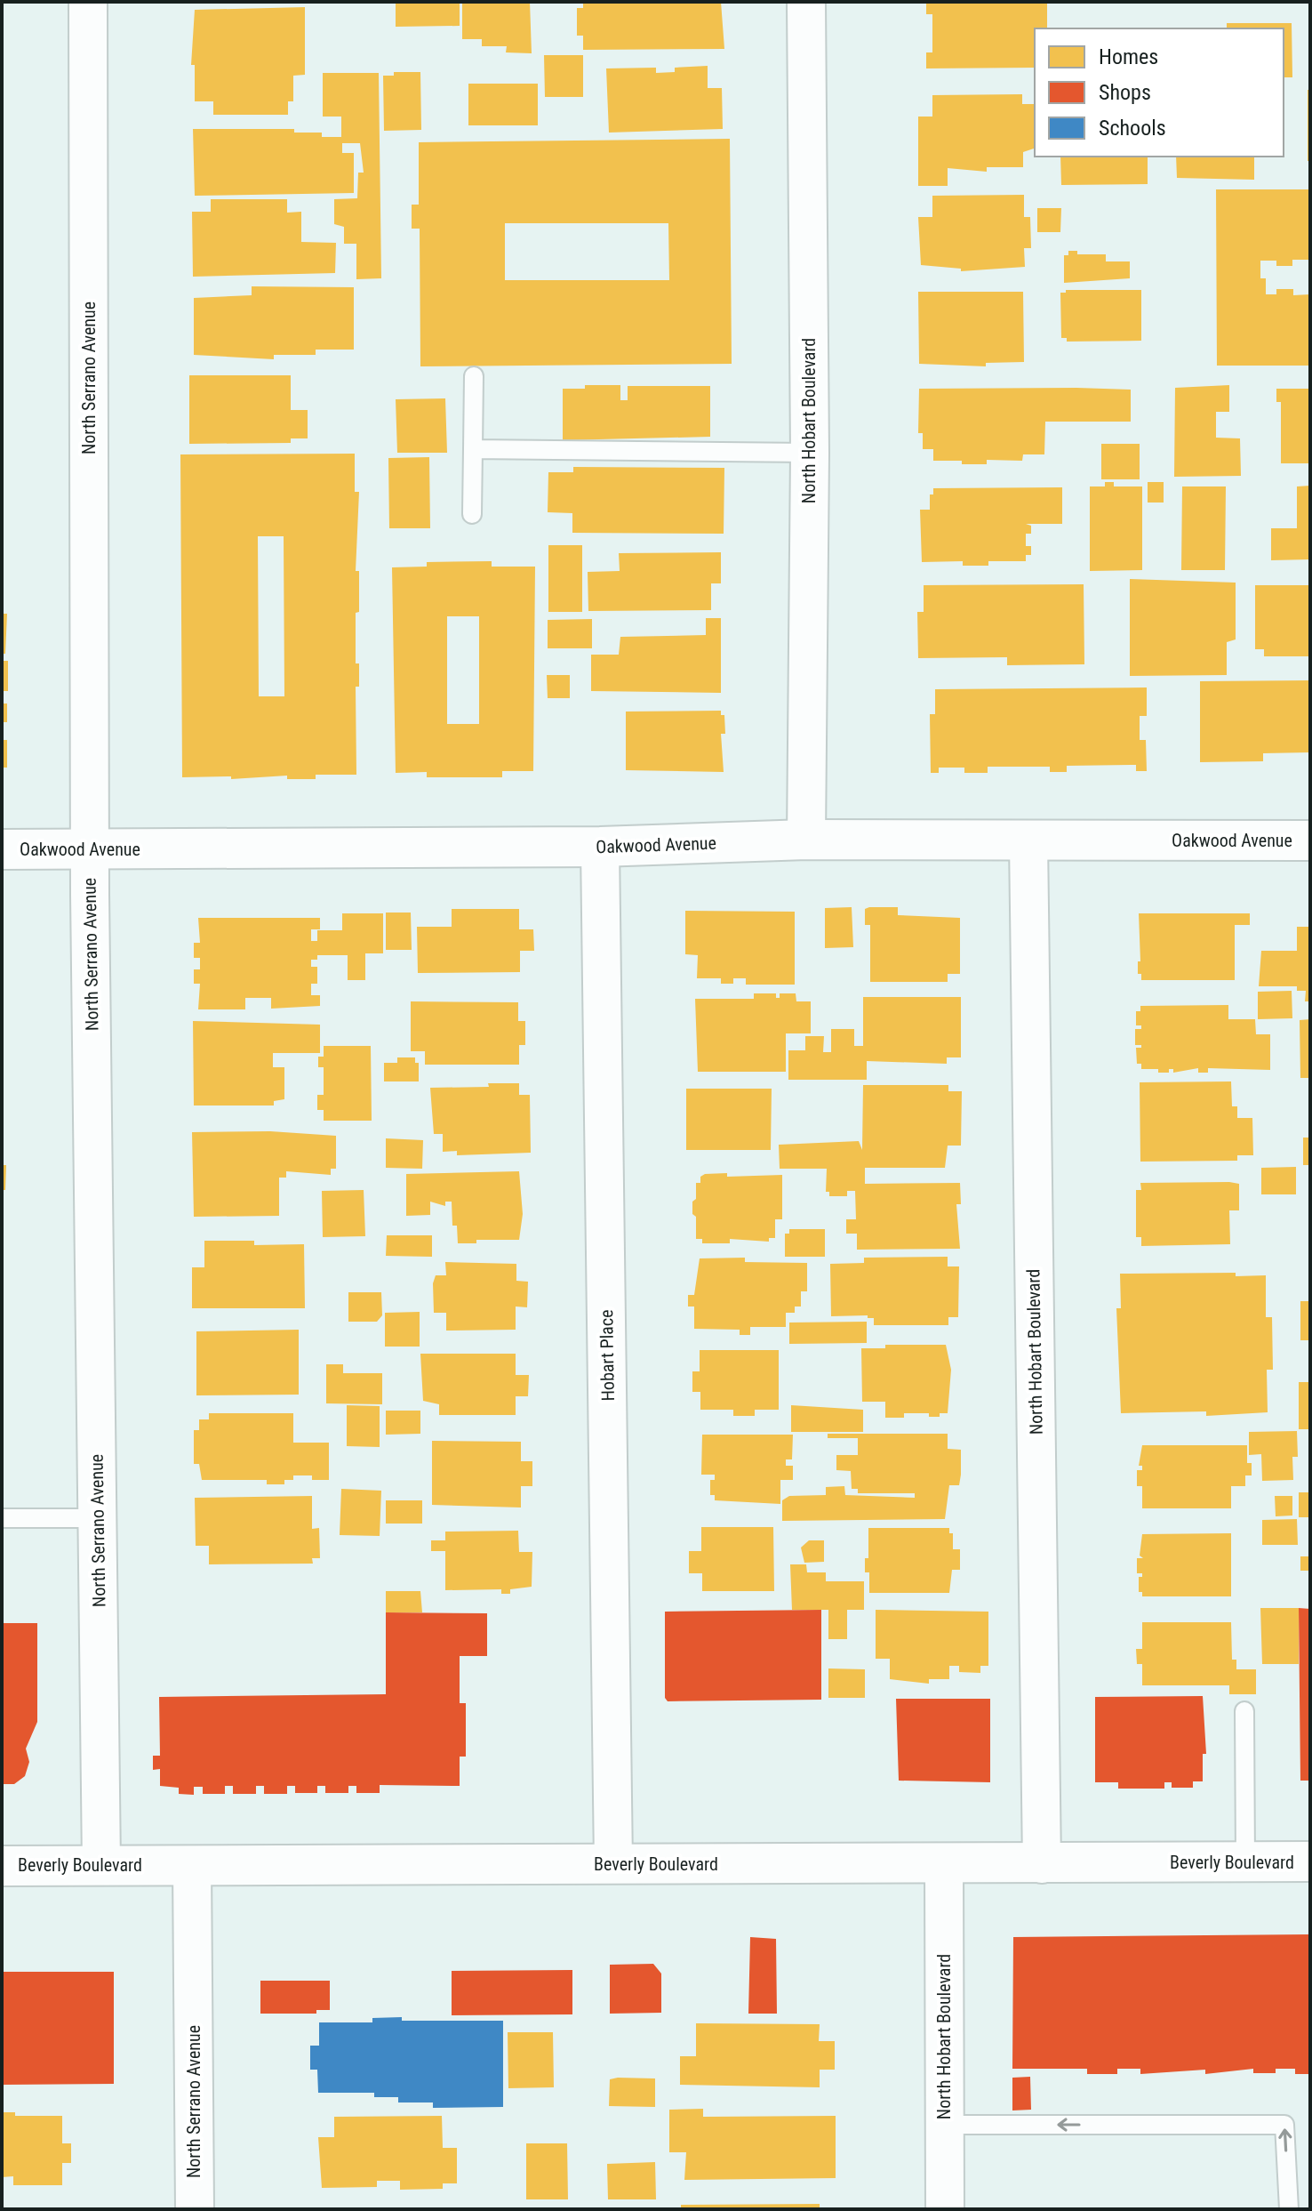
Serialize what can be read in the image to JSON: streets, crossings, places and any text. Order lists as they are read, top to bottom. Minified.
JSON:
{"streets":{"main road":["Oakwood Avenue","Beverly Boulevard"],"street":["North Serrano Avenue","North Hobart Boulevard","Hobart Place"]},"crossings":[["North Serrano Avenue","Oakwood Avenue"],["North Serrano Avenue","Beverly Boulevard"],["North Hobart Boulevard","Oakwood Avenue"],["North Hobart Boulevard","Beverly Boulevard"],["Oakwood Avenue","Hobart Place"],["Hobart Place","Beverly Boulevard"]],"legend":["Homes","Shops","Schools"]}
